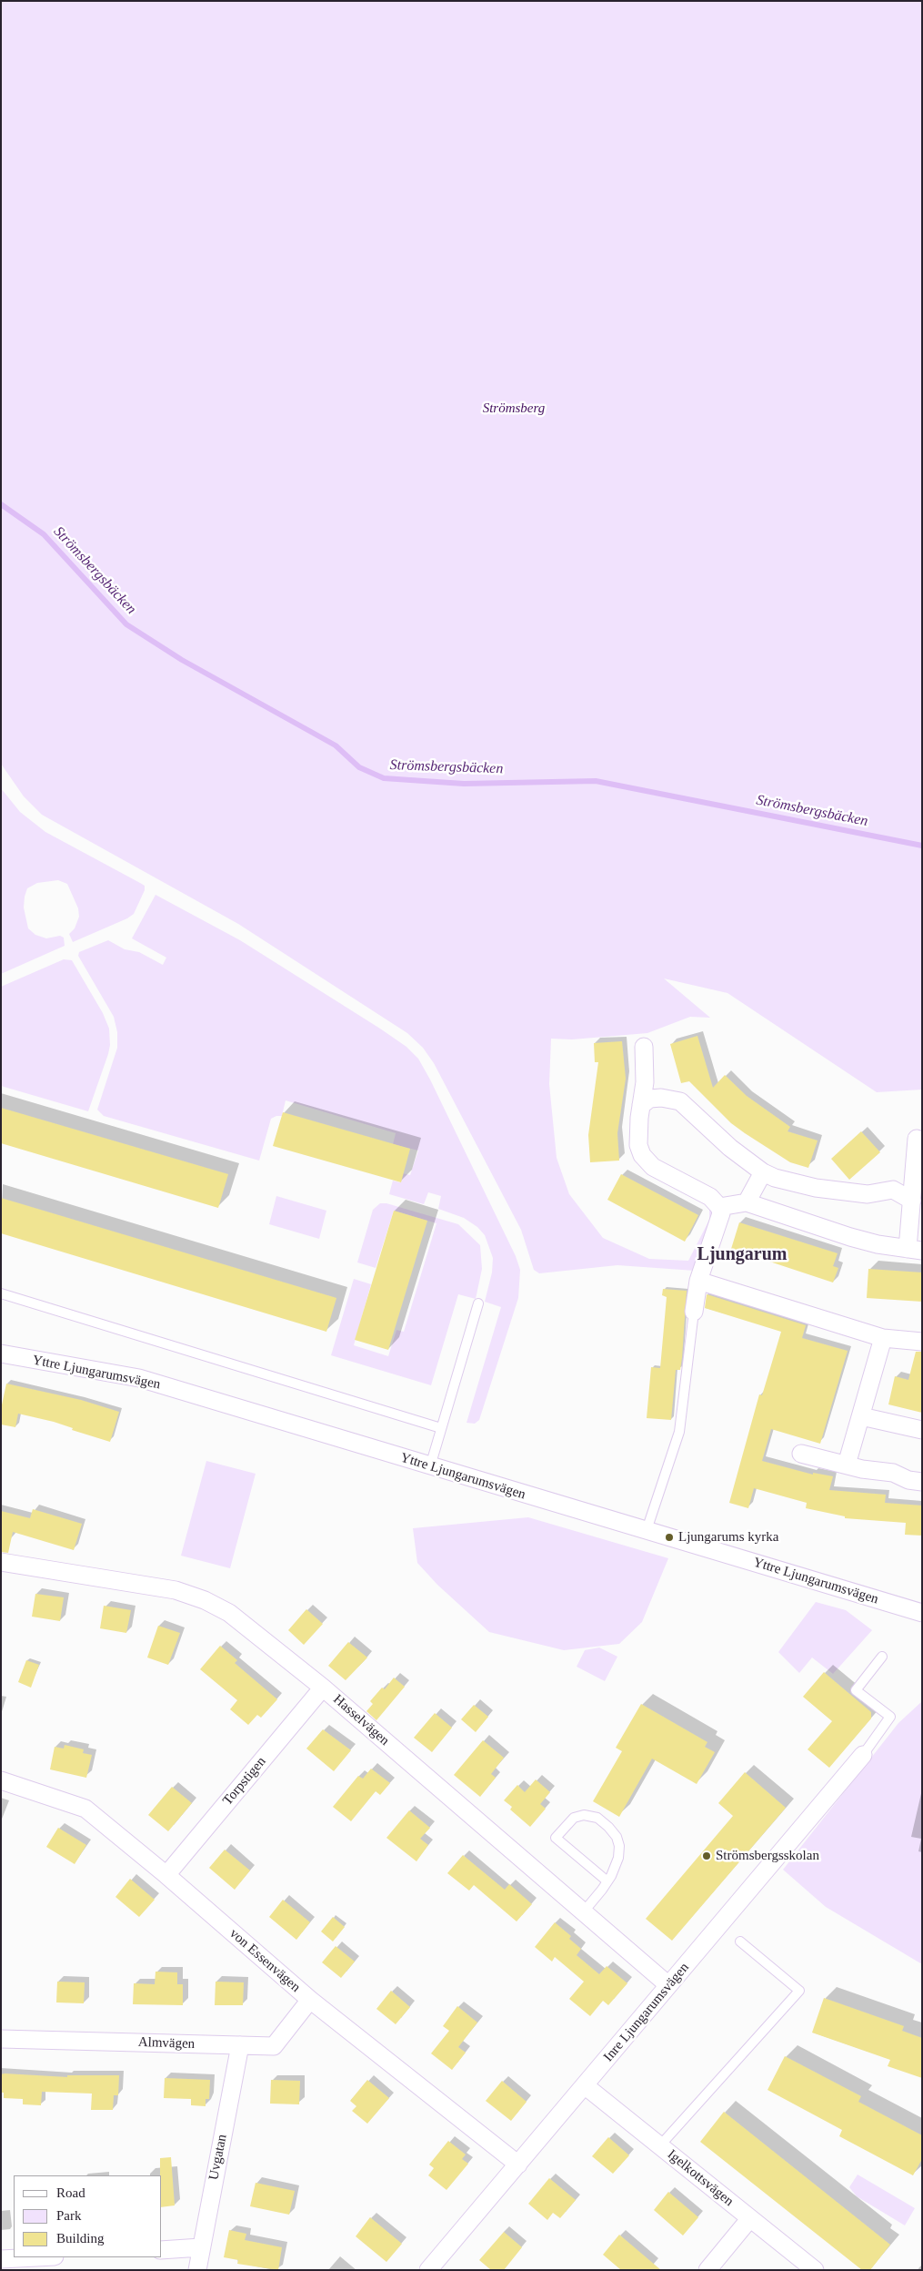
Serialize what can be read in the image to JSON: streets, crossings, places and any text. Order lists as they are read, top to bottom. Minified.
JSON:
{"streets":{"street":["Yttre Ljungarumsvägen","Hasselvägen","Torpstigen","von Essenvägen","Inre Ljungarumsvägen","Almvägen","Uvgatan","Igelkottsvägen"]},"crossings":[["Hasselvägen","Torpstigen"],["Hasselvägen","Inre Ljungarumsvägen"],["Torpstigen","von Essenvägen"],["von Essenvägen","Inre Ljungarumsvägen"],["von Essenvägen","Almvägen"],["Inre Ljungarumsvägen","Igelkottsvägen"],["Almvägen","Uvgatan"]],"districts":["Ljungarum"],"water":["Strömsbergsbäcken"],"parks":["Strömsberg"],"places":["Ljungarums kyrka","Strömsbergsskolan"],"legend":["Road","Park","Building"]}
